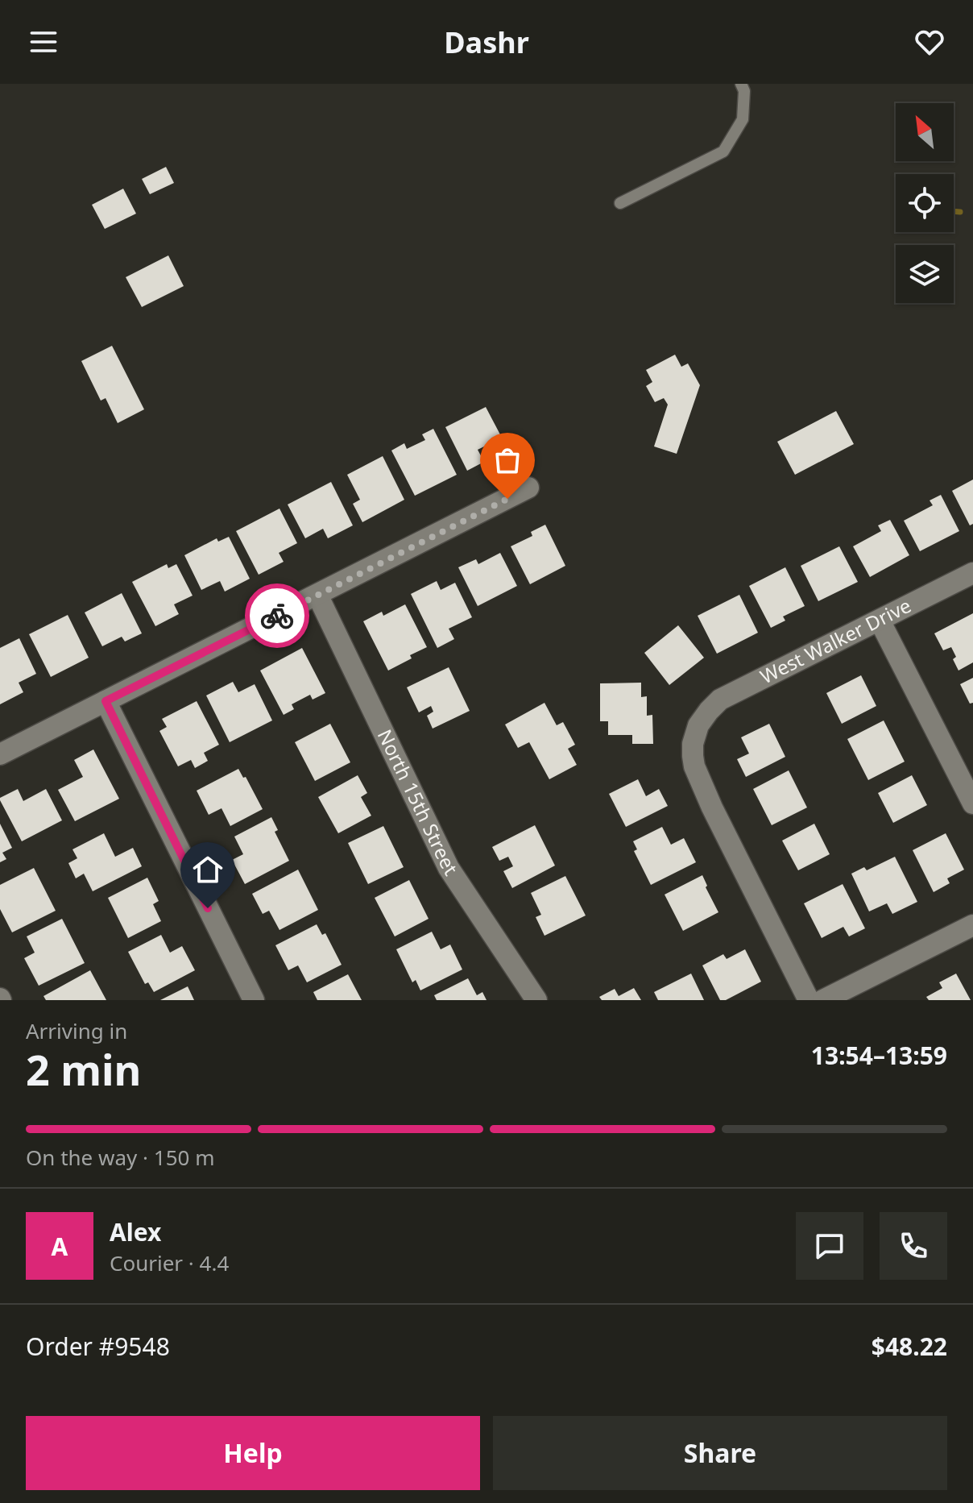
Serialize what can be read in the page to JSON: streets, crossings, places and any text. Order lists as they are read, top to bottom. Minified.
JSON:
{"streets":{"street":["West Walker Drive","North 15th Street"]},"north":"top left","page":{"header":"Dashr","heading":["2 min","Arriving in","13:54–13:59"],"panel":["Alex","Courier · 4.4","Order #9548","$48.22"],"bar":"On the way · 150 m","round":"A","buttons":["Help","Share"]}}
